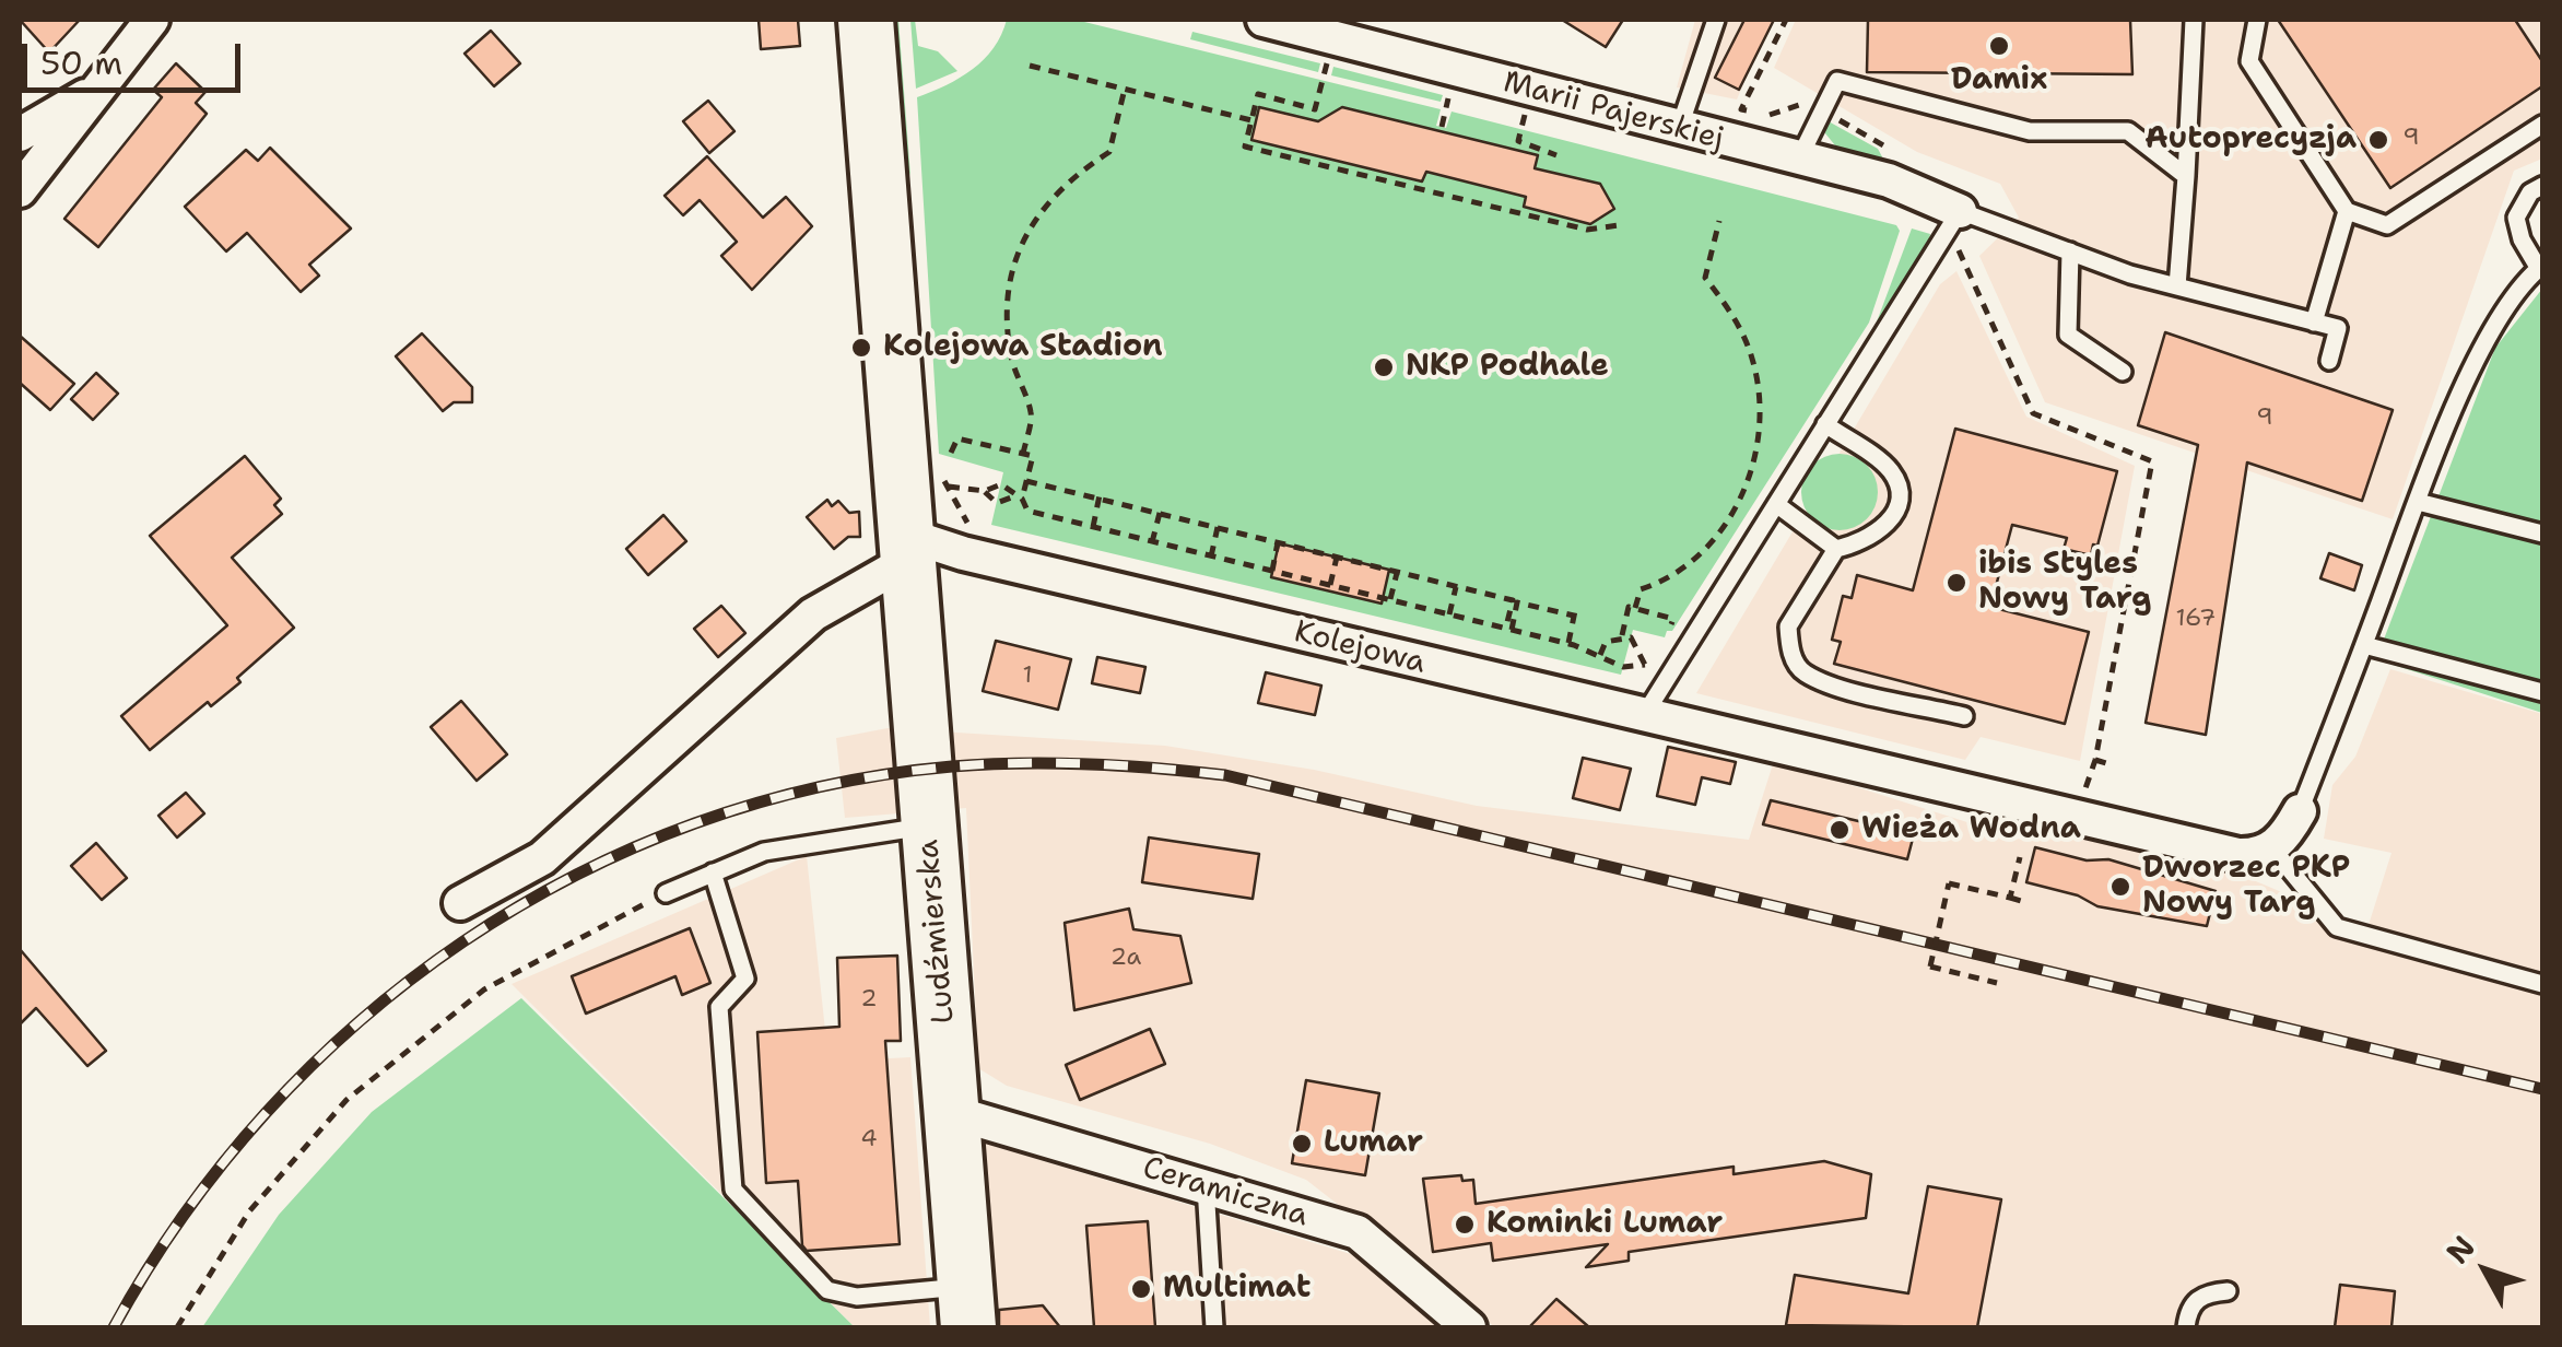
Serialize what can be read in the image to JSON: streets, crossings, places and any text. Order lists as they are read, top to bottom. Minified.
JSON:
{"streets":{"main road":["Ludźmierska"],"street":["Marii Pajerskiej","Kolejowa","Ceramiczna"]},"crossings":[["Kolejowa","Ludźmierska"],["Ludźmierska","Ceramiczna"]],"places":["Damix","Autoprecyzja","Kolejowa Stadion","NKP Podhale","ibis Styles Nowy Targ","Wieża Wodna","Dworzec PKP Nowy Targ","Lumar","Kominki Lumar","Multimat"],"house_numbers":["9","9","167","1","2a","2","4"],"scale_bar":"50 m","north":"top left"}
